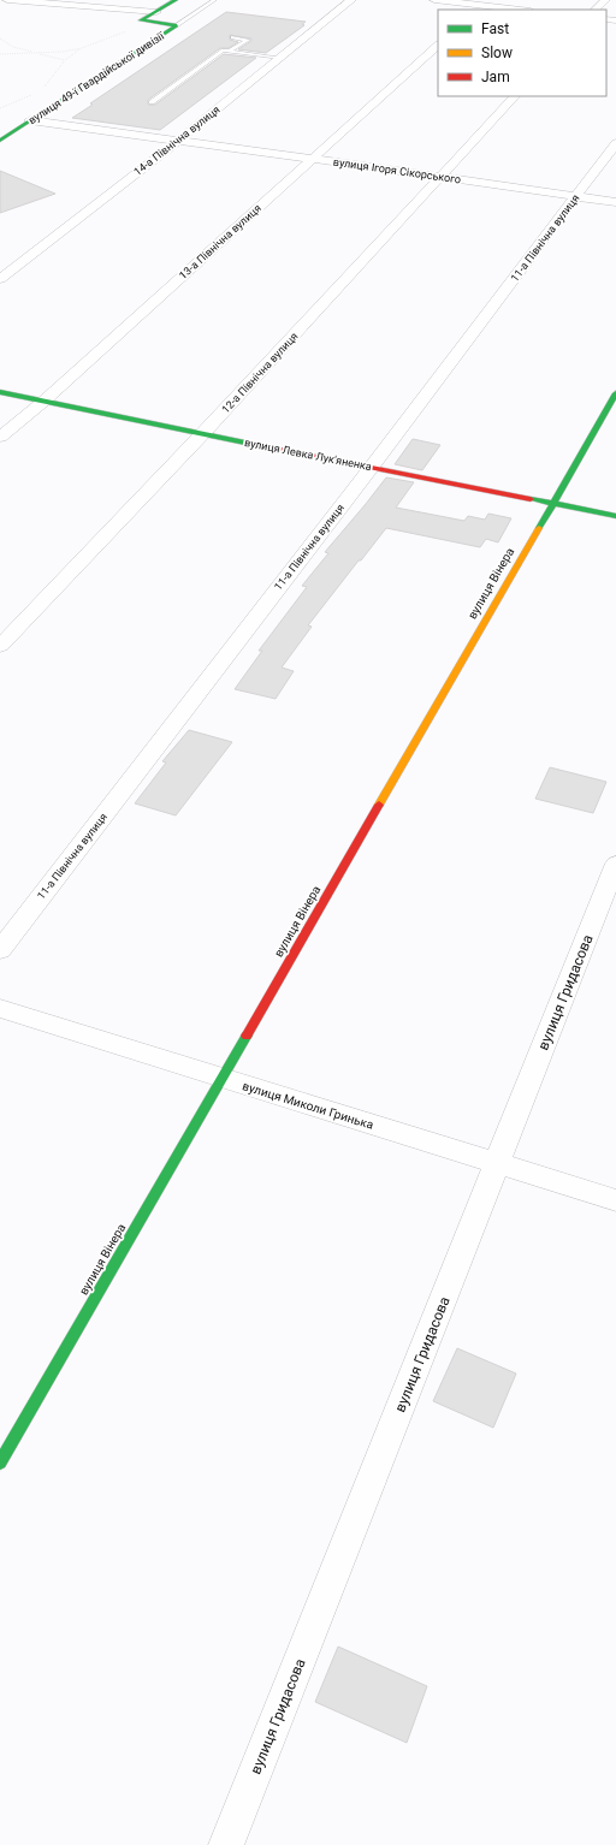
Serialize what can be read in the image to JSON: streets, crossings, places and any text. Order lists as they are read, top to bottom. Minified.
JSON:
{"streets":{"street":["вулиця 49-ї Гвардійської дивізії","14-а Північна вулиця","вулиця Ігоря Сікорського","11-а Північна вулиця","13-а Північна вулиця","12-а Північна вулиця","вулиця Левка Лук'яненка","вулиця Вінера","вулиця Гридасова","вулиця Миколи Гринька"]},"crossings":[["вулиця 49-ї Гвардійської дивізії","вулиця Ігоря Сікорського"],["14-а Північна вулиця","вулиця Ігоря Сікорського"],["вулиця Ігоря Сікорського","11-а Північна вулиця"],["вулиця Ігоря Сікорського","13-а Північна вулиця"],["вулиця Ігоря Сікорського","12-а Північна вулиця"],["11-а Північна вулиця","вулиця Левка Лук'яненка"],["13-а Північна вулиця","вулиця Левка Лук'яненка"],["12-а Північна вулиця","вулиця Левка Лук'яненка"],["вулиця Левка Лук'яненка","вулиця Вінера"],["вулиця Вінера","вулиця Миколи Гринька"],["вулиця Гридасова","вулиця Миколи Гринька"]],"legend":["Fast","Slow","Jam"]}
